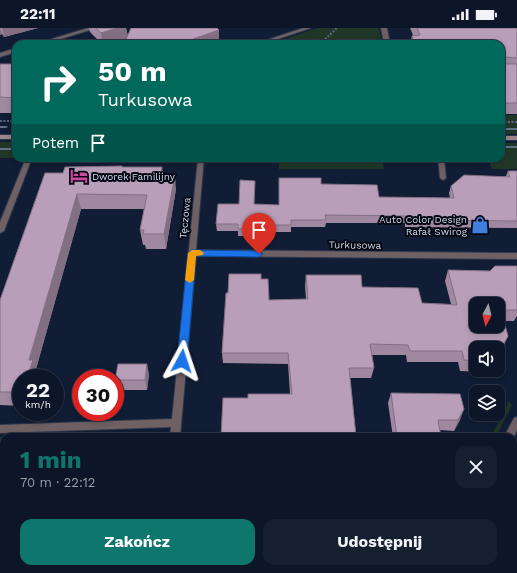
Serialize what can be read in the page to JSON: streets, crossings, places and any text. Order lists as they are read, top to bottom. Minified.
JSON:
{"streets":{"street":["Tęczowa","Turkusowa"]},"crossings":[["Tęczowa","Turkusowa"]],"places":{"hotel":["Dworek Familijny"],"shop":["Auto Color Design Rafał Swirog"]},"north":"bottom","page":{"status":"22:11","turn":["50 m","Turkusowa"],"then":"Potem","speed":"22 km/h","limit":"30","heading":["1 min","70 m · 22:12"],"buttons":["Zakończ","Udostępnij"]}}
